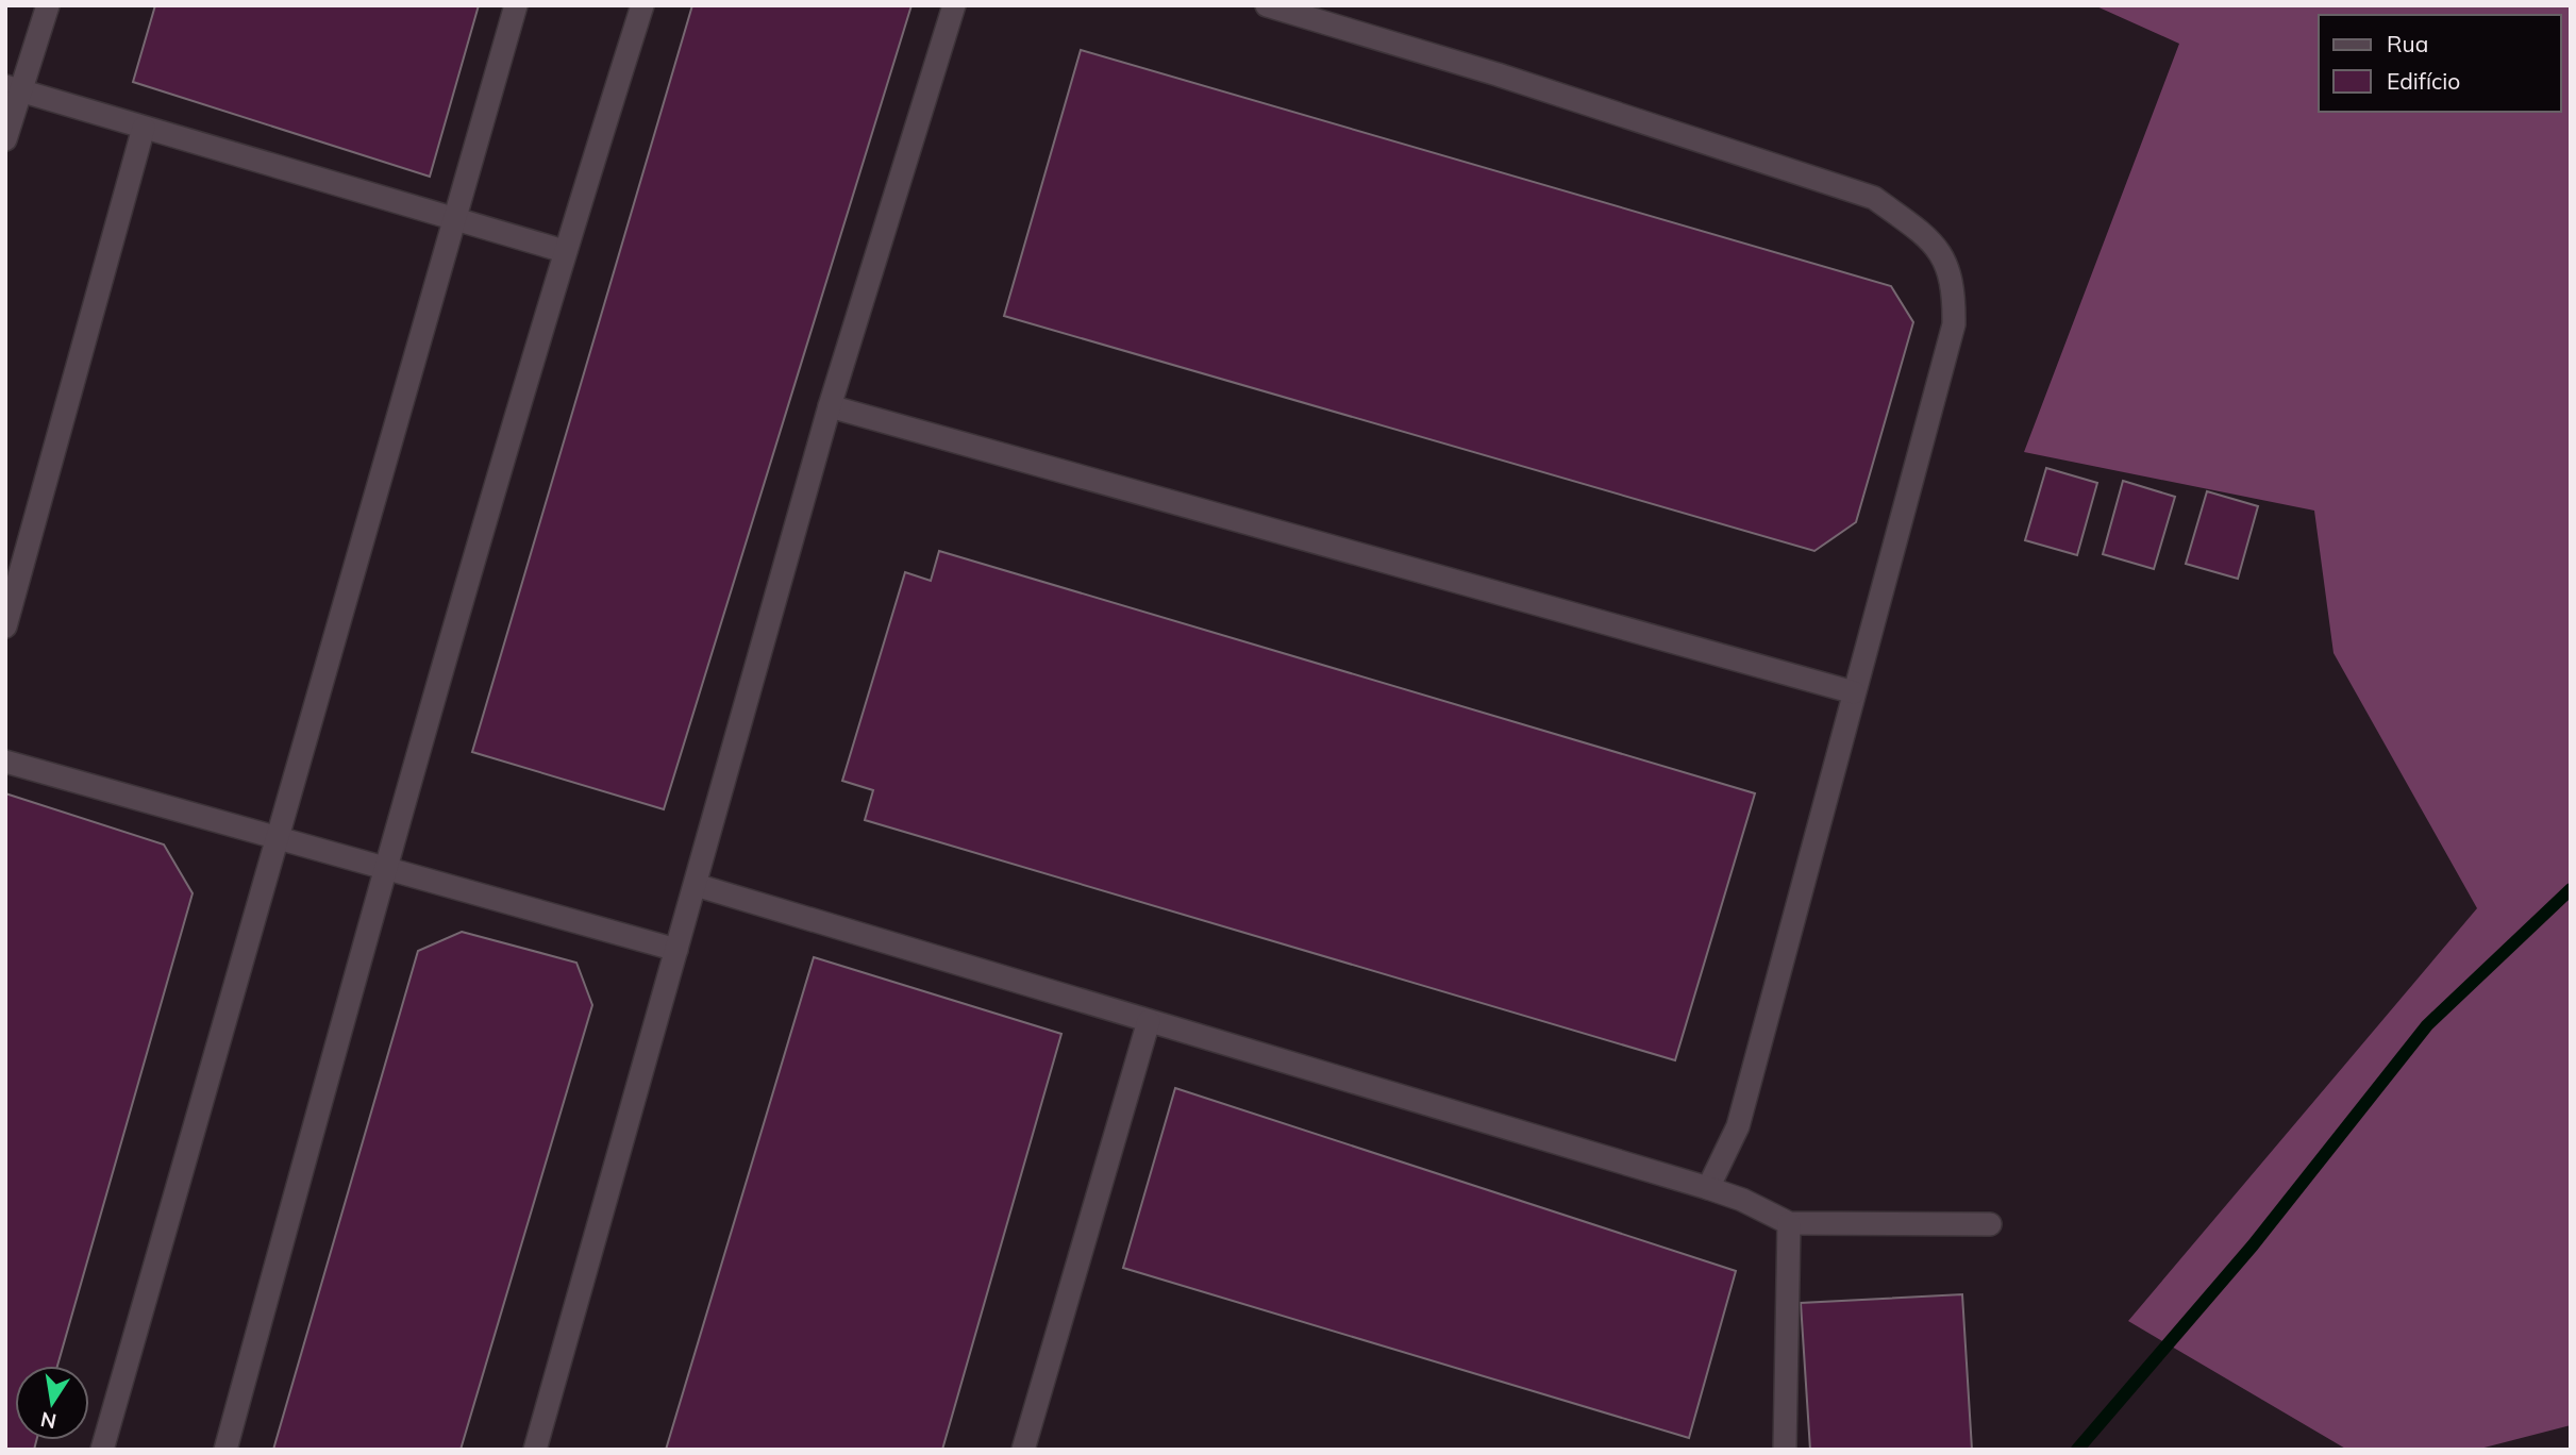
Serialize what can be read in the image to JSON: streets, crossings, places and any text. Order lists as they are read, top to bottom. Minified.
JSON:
{"legend":["Rua","Edifício"],"north":"bottom"}
